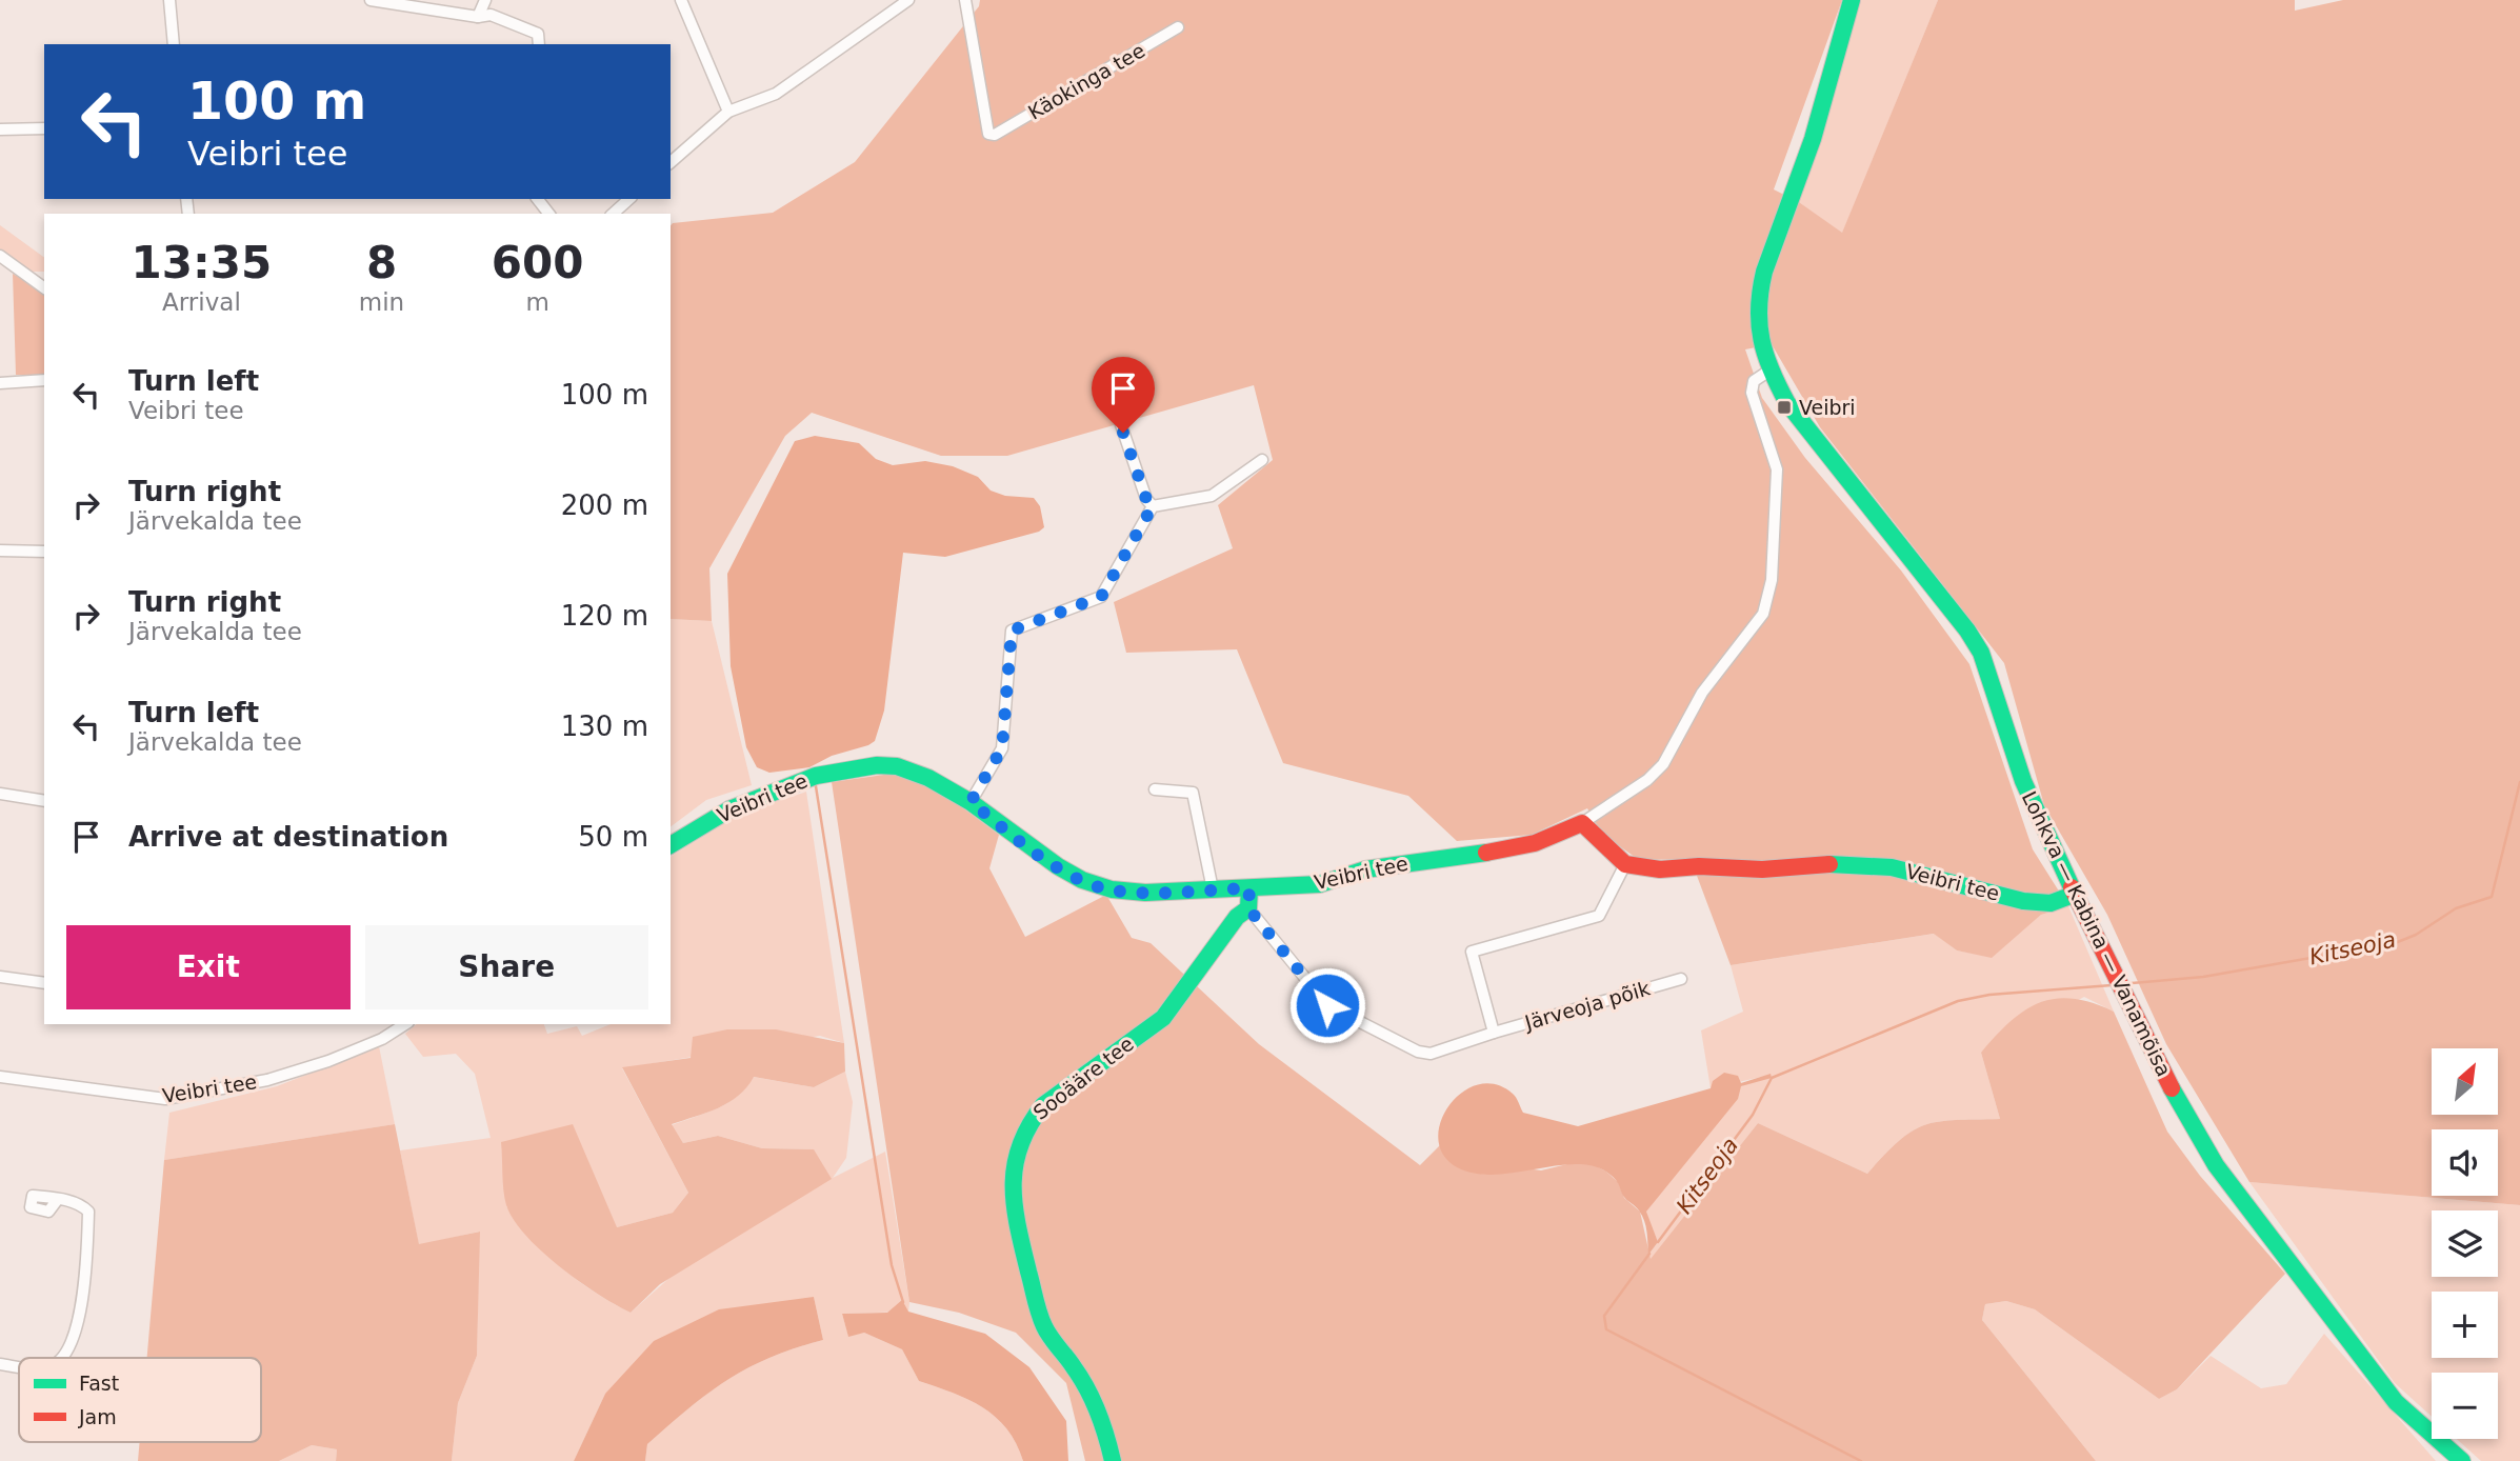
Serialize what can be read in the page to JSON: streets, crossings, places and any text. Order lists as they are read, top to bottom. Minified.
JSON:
{"streets":{"street":["Käokinga tee","Veibri tee","Lohkva — Kabina — Vanamõisa","Järveoja põik","Sooääre tee"]},"crossings":[["Veibri tee","Lohkva — Kabina — Vanamõisa"],["Järveoja põik","Sooääre tee"]],"water":["Kitseoja"],"places":{"transit":["Veibri"]},"legend":["Fast","Jam"],"north":"top right","page":{"turn":["100 m","Veibri tee"],"eta":["13:35","Arrival","8","min","600","m"],"list":[{"name":"Turn left","note":"Veibri tee","value":"100 m"},{"name":"Turn right","note":"Järvekalda tee","value":"200 m"},{"name":"Turn right","note":"Järvekalda tee","value":"120 m"},{"name":"Turn left","note":"Järvekalda tee","value":"130 m"},{"name":"Arrive at destination","value":"50 m"}],"buttons":["Exit","Share"],"map_buttons":["+","−"]}}
